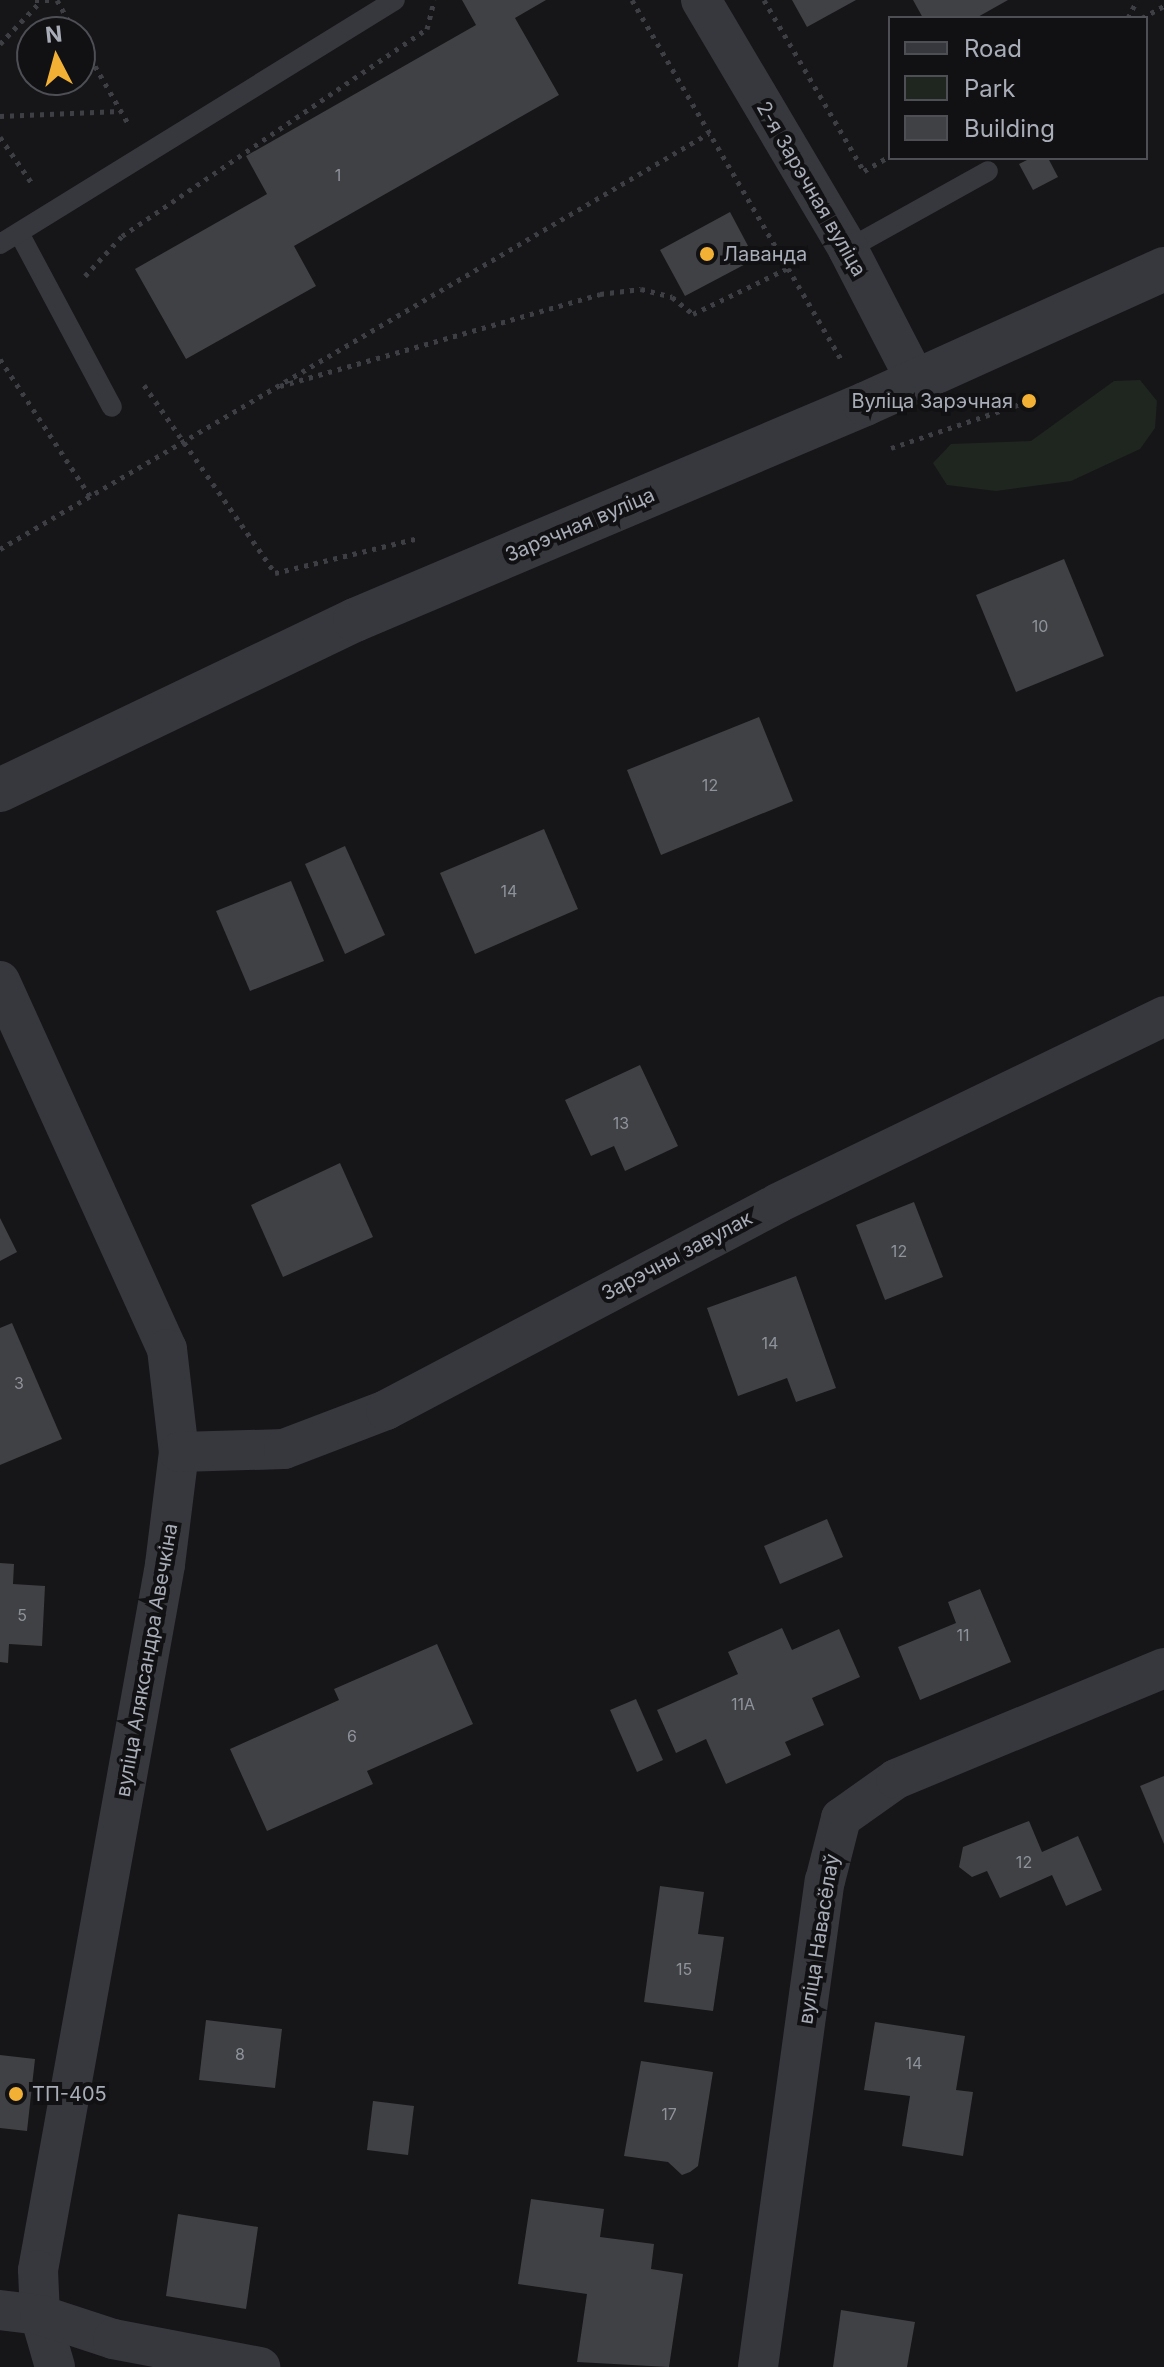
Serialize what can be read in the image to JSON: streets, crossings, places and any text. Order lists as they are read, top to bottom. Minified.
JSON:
{"streets":{"street":["2-я Зарэчная вуліца","Зарэчная вуліца","Зарэчны завулак","вуліца Аляксандра Авечкіна","вуліца Навасёлаў"]},"crossings":[["2-я Зарэчная вуліца","Зарэчная вуліца"],["Зарэчны завулак","вуліца Аляксандра Авечкіна"]],"places":["Лаванда","Вуліца Зарэчная","ТП-405"],"house_numbers":["1","10","12","14","13","12","14","3","5","11","11А","6","12","15","8","14","17"],"legend":["Road","Park","Building"],"north":"top"}
